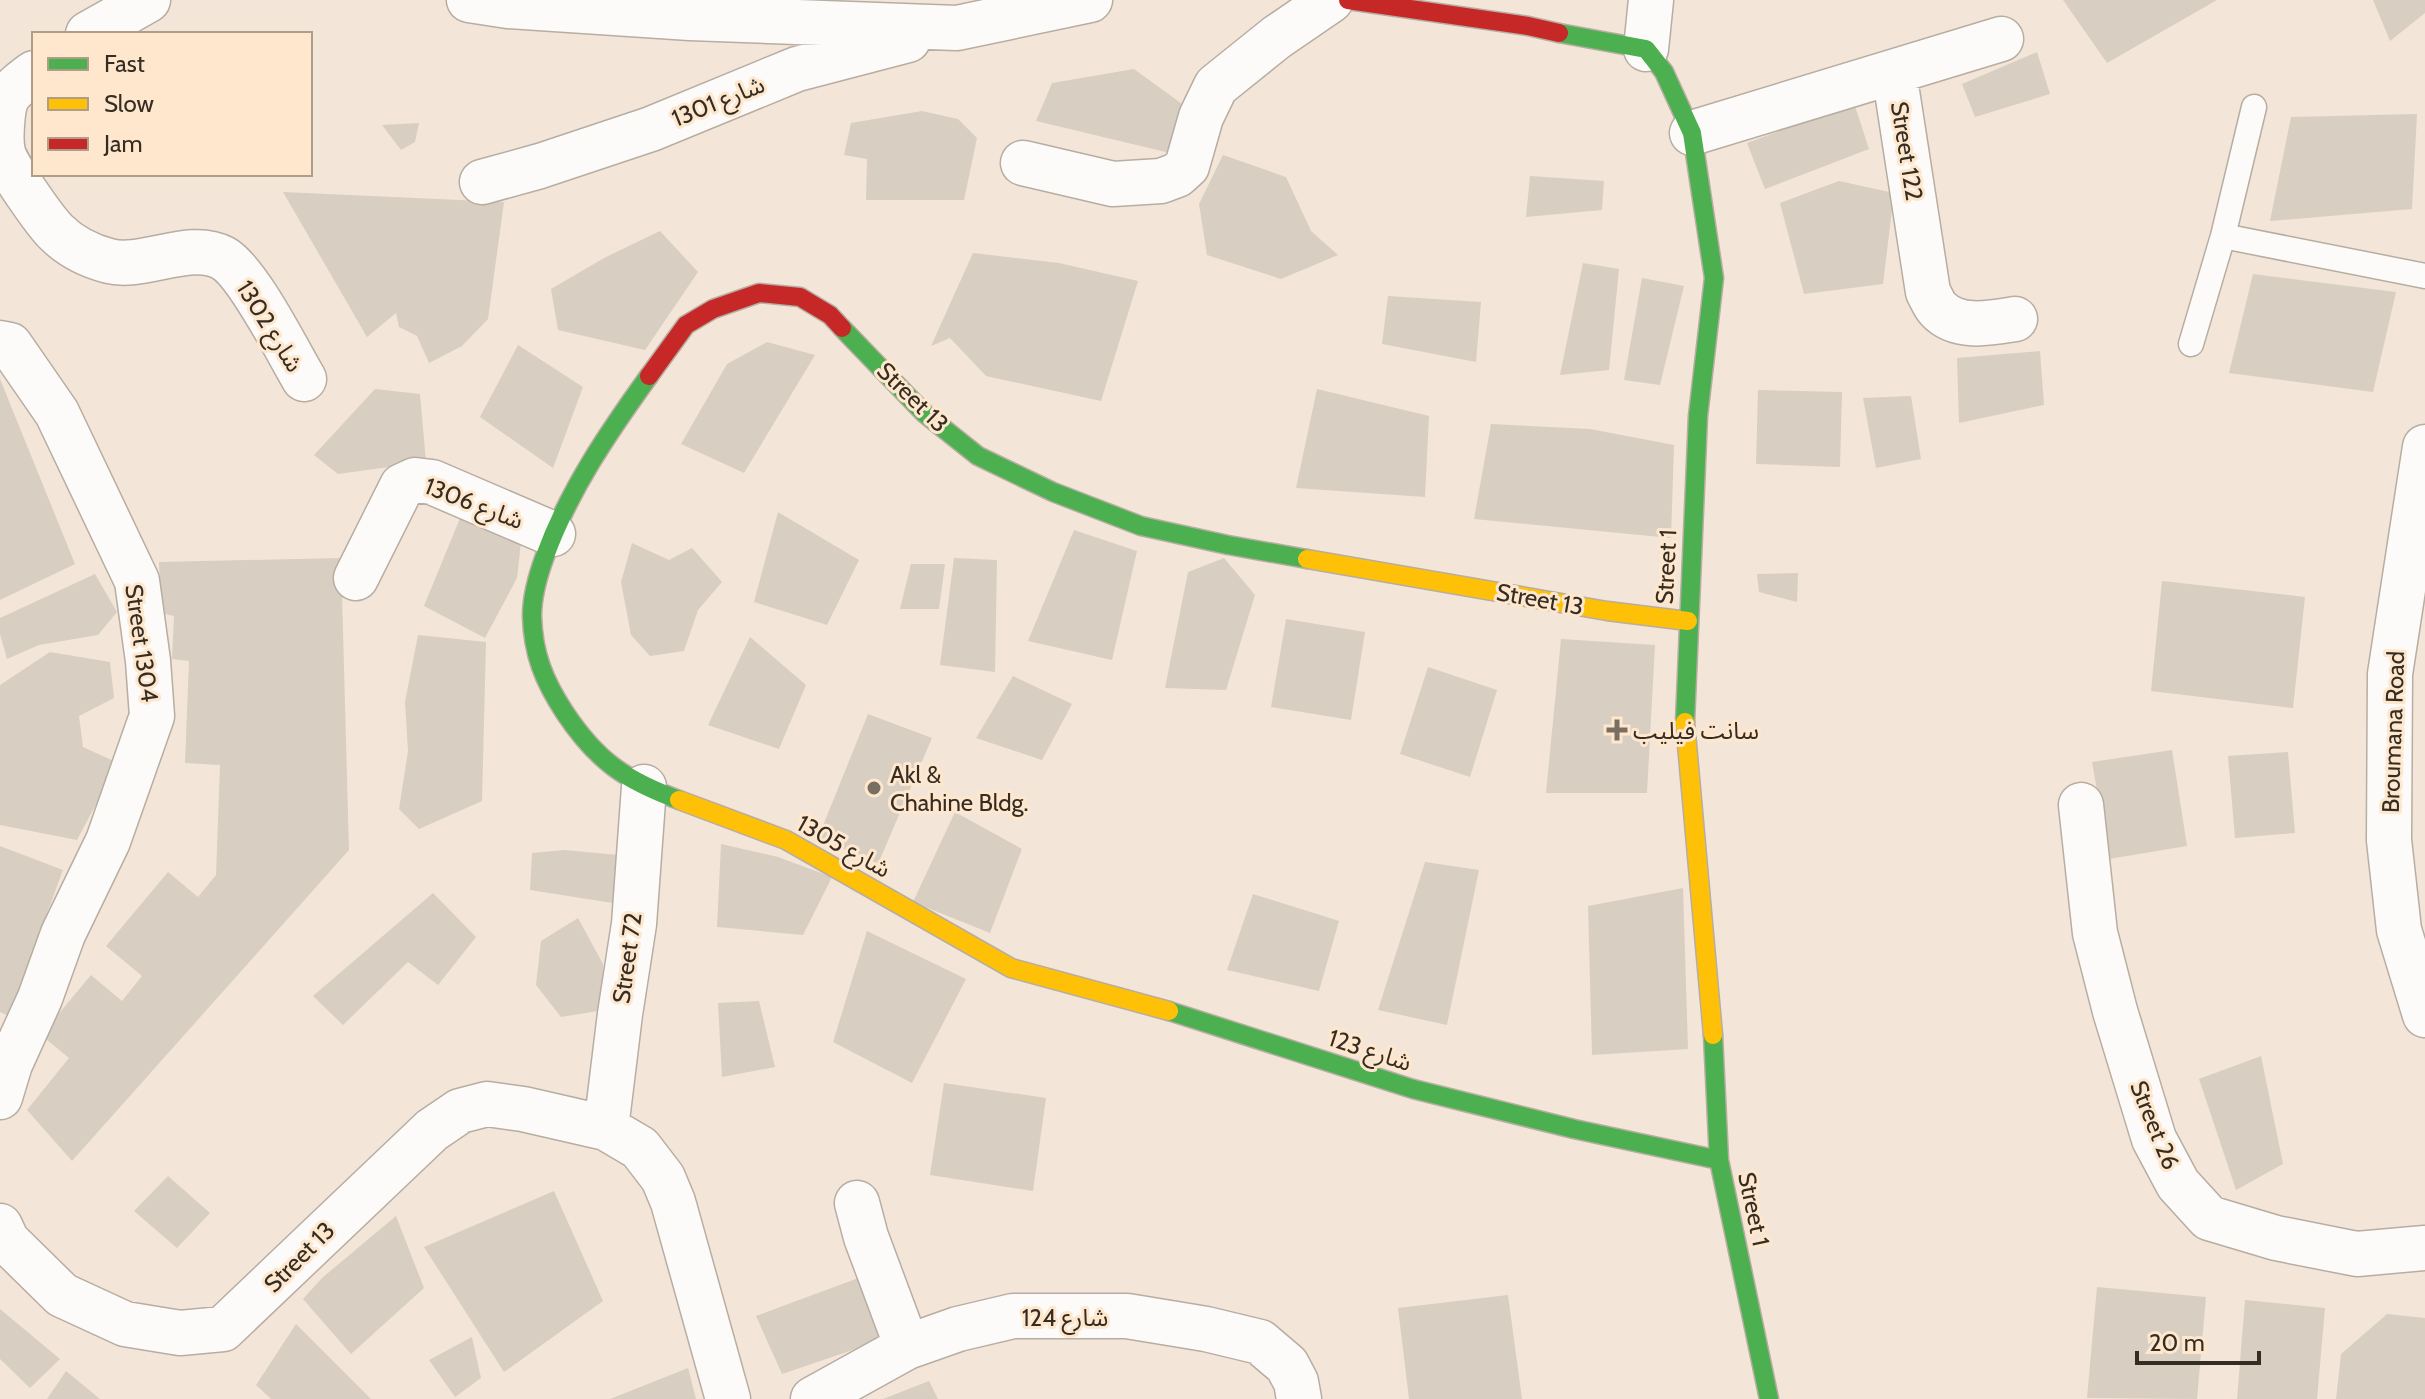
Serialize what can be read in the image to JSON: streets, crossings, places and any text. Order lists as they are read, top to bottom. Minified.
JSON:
{"streets":{"street":["شارع 1301","Street 122","شارع 1302","Street 13","شارع 1306","Street 1","Street 1304","Broumana Road","شارع 1305","Street 72","شارع 123","Street 26","شارع 124"]},"crossings":[["Street 122","Street 1"],["Street 13","شارع 1306"],["Street 13","Street 1"],["Street 13","شارع 1305"],["Street 13","Street 72"],["Street 1","شارع 123"],["شارع 1305","Street 72"],["شارع 1305","شارع 123"]],"places":{"health":["سانت فيليب"],"other":["Akl & Chahine Bldg."]},"legend":["Fast","Slow","Jam"],"scale_bar":"20 m"}
